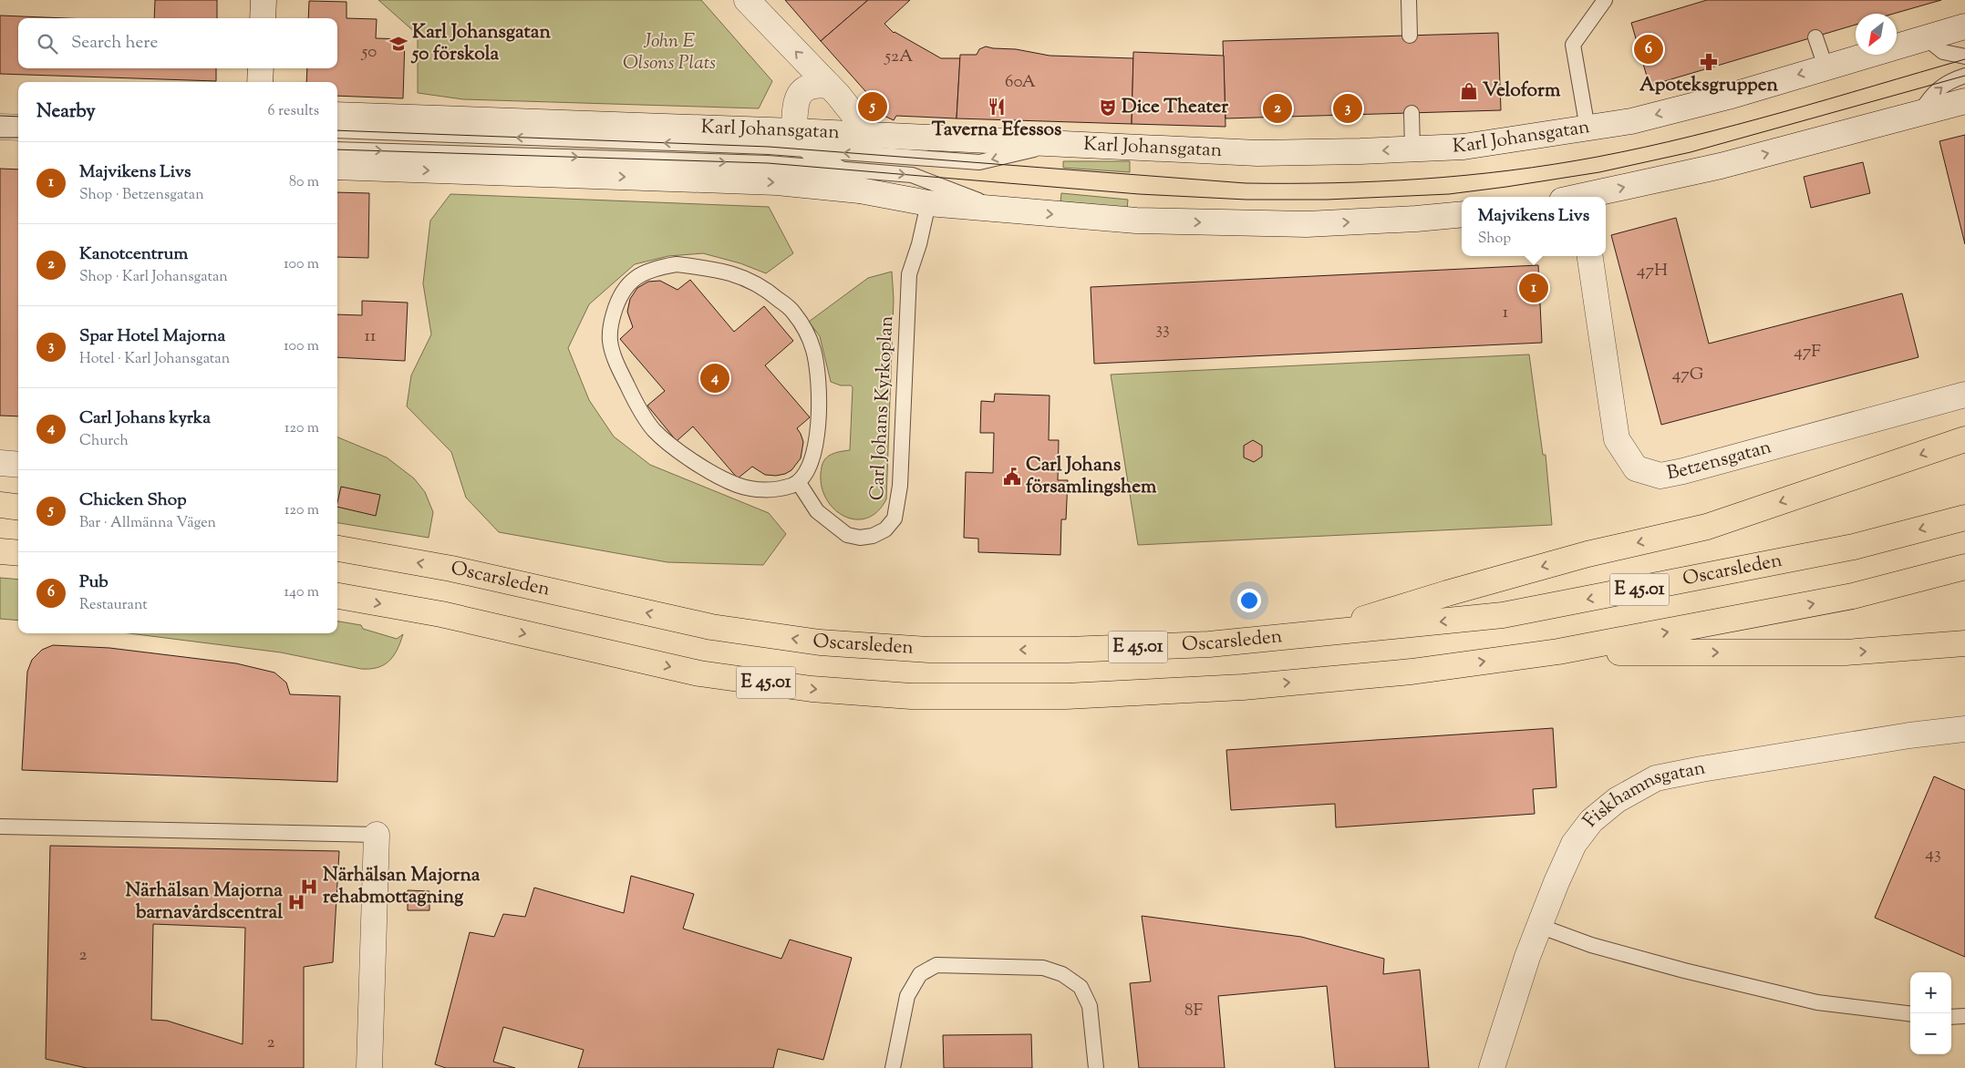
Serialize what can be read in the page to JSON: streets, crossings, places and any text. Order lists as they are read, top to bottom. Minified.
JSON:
{"streets":{"highway":["Oscarsleden","E 45.01"],"street":["Karl Johansgatan","Betzensgatan","Fiskhamnsgatan"],"lane":["Carl Johans Kyrkoplan"]},"parks":["John E Olsons Plats"],"places":{"school or university":["Karl Johansgatan 50 förskola"],"pharmacy":["Apoteksgruppen"],"shop":["Veloform"],"restaurant":["Taverna Efessos"],"theatre":["Dice Theater"],"public building":["Carl Johans församlingshem"],"hospital":["Närhälsan Majorna rehabmottagning","Närhälsan Majorna barnavårdscentral"]},"house_numbers":["50","52A","60A","47H","1","33","11","47F","47G","43","2","8F","2"],"north":"bottom left","page":{"search":"Search here","pins":["6","5","2","3","1","4"],"heading":["Nearby","6 results"],"list":[{"mark":"1","name":"Majvikens Livs","note":"Shop · Betzensgatan","value":"80 m"},{"mark":"2","name":"Kanotcentrum","note":"Shop · Karl Johansgatan","value":"100 m"},{"mark":"3","name":"Spar Hotel Majorna","note":"Hotel · Karl Johansgatan","value":"100 m"},{"mark":"4","name":"Carl Johans kyrka","note":"Church","value":"120 m"},{"mark":"5","name":"Chicken Shop","note":"Bar · Allmänna Vägen","value":"120 m"},{"mark":"6","name":"Pub","note":"Restaurant","value":"140 m"}],"popup":["Majvikens Livs","Shop"],"map_buttons":["+","−"]}}
